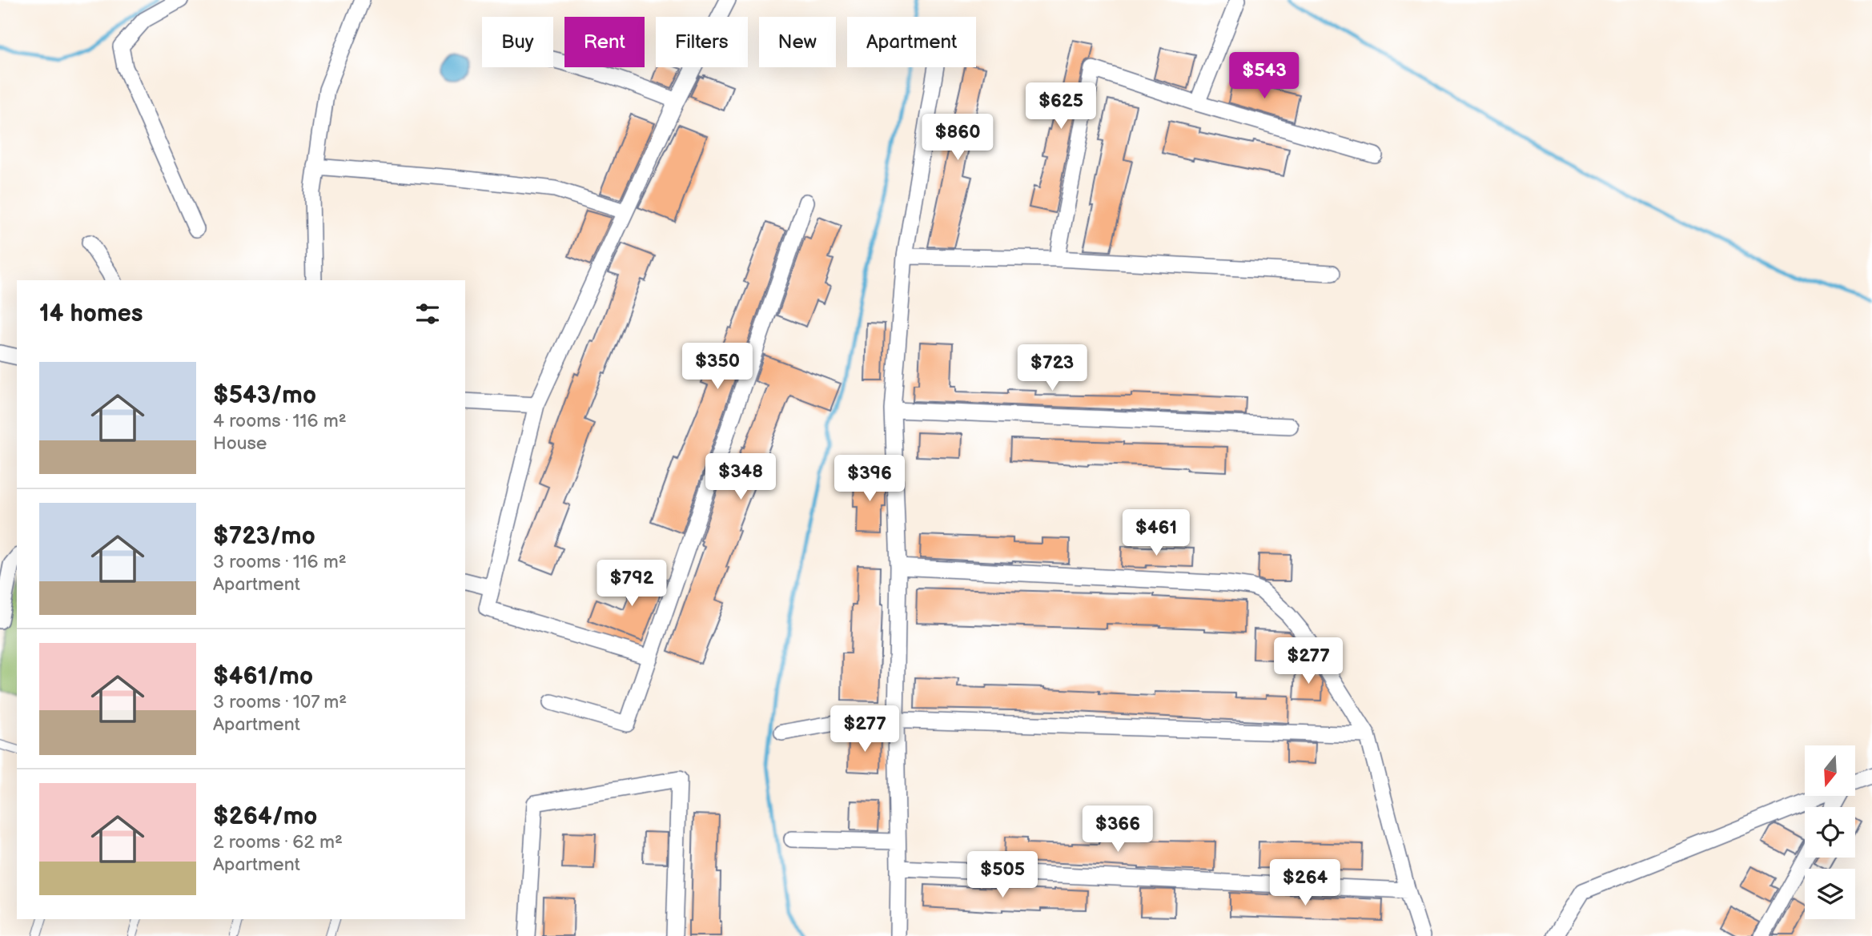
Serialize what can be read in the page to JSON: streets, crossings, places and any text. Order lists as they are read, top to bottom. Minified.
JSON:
{"north":"bottom","page":{"chip":["Buy","Rent","Filters","New","Apartment"],"price":["$543","$625","$860","$350","$723","$348","$396","$461","$792","$277","$277","$366","$505","$264"],"heading":"14 homes","list":[{"name":"$543/mo","note":"4 rooms · 116 m² · House"},{"name":"$723/mo","note":"3 rooms · 116 m² · Apartment"},{"name":"$461/mo","note":"3 rooms · 107 m² · Apartment"},{"name":"$264/mo","note":"2 rooms · 62 m² · Apartment"}]}}
